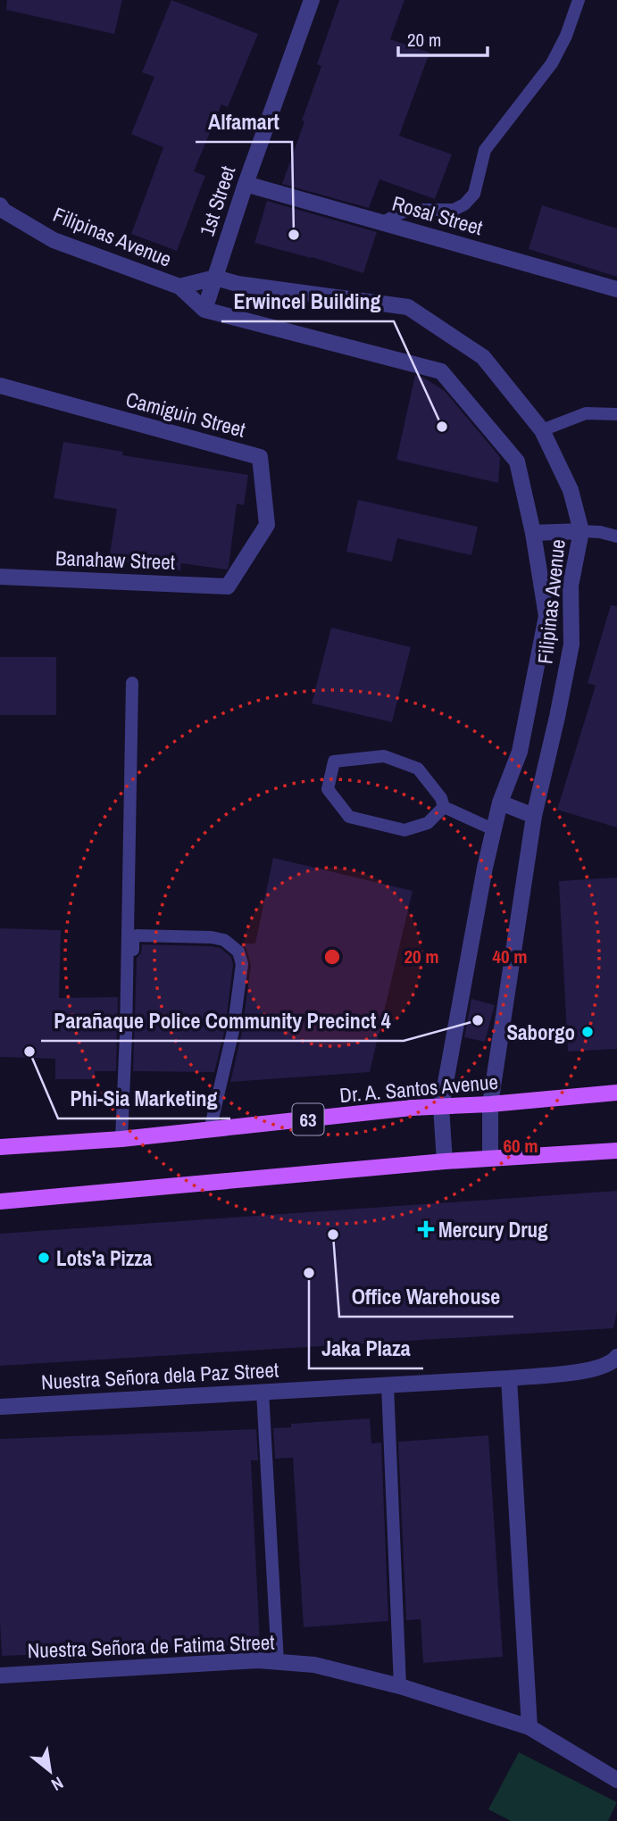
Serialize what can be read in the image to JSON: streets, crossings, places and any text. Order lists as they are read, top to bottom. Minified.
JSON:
{"streets":{"main road":["Dr. A. Santos Avenue","63"],"street":["1st Street","Rosal Street","Filipinas Avenue","Camiguin Street","Banahaw Street","Nuestra Señora dela Paz Street","Nuestra Señora de Fatima Street"]},"crossings":[["1st Street","Rosal Street"],["1st Street","Filipinas Avenue"],["Filipinas Avenue","Dr. A. Santos Avenue"],["Camiguin Street","Banahaw Street"]],"places":{"other":["Alfamart","Erwincel Building","Parañaque Police Community Precinct 4","Saborgo","Phi-Sia Marketing","Office Warehouse","Lots'a Pizza","Jaka Plaza"],"health":["Mercury Drug"]},"scale_bar":"20 m","north":"bottom right","rings":["20 m","40 m","60 m"]}
